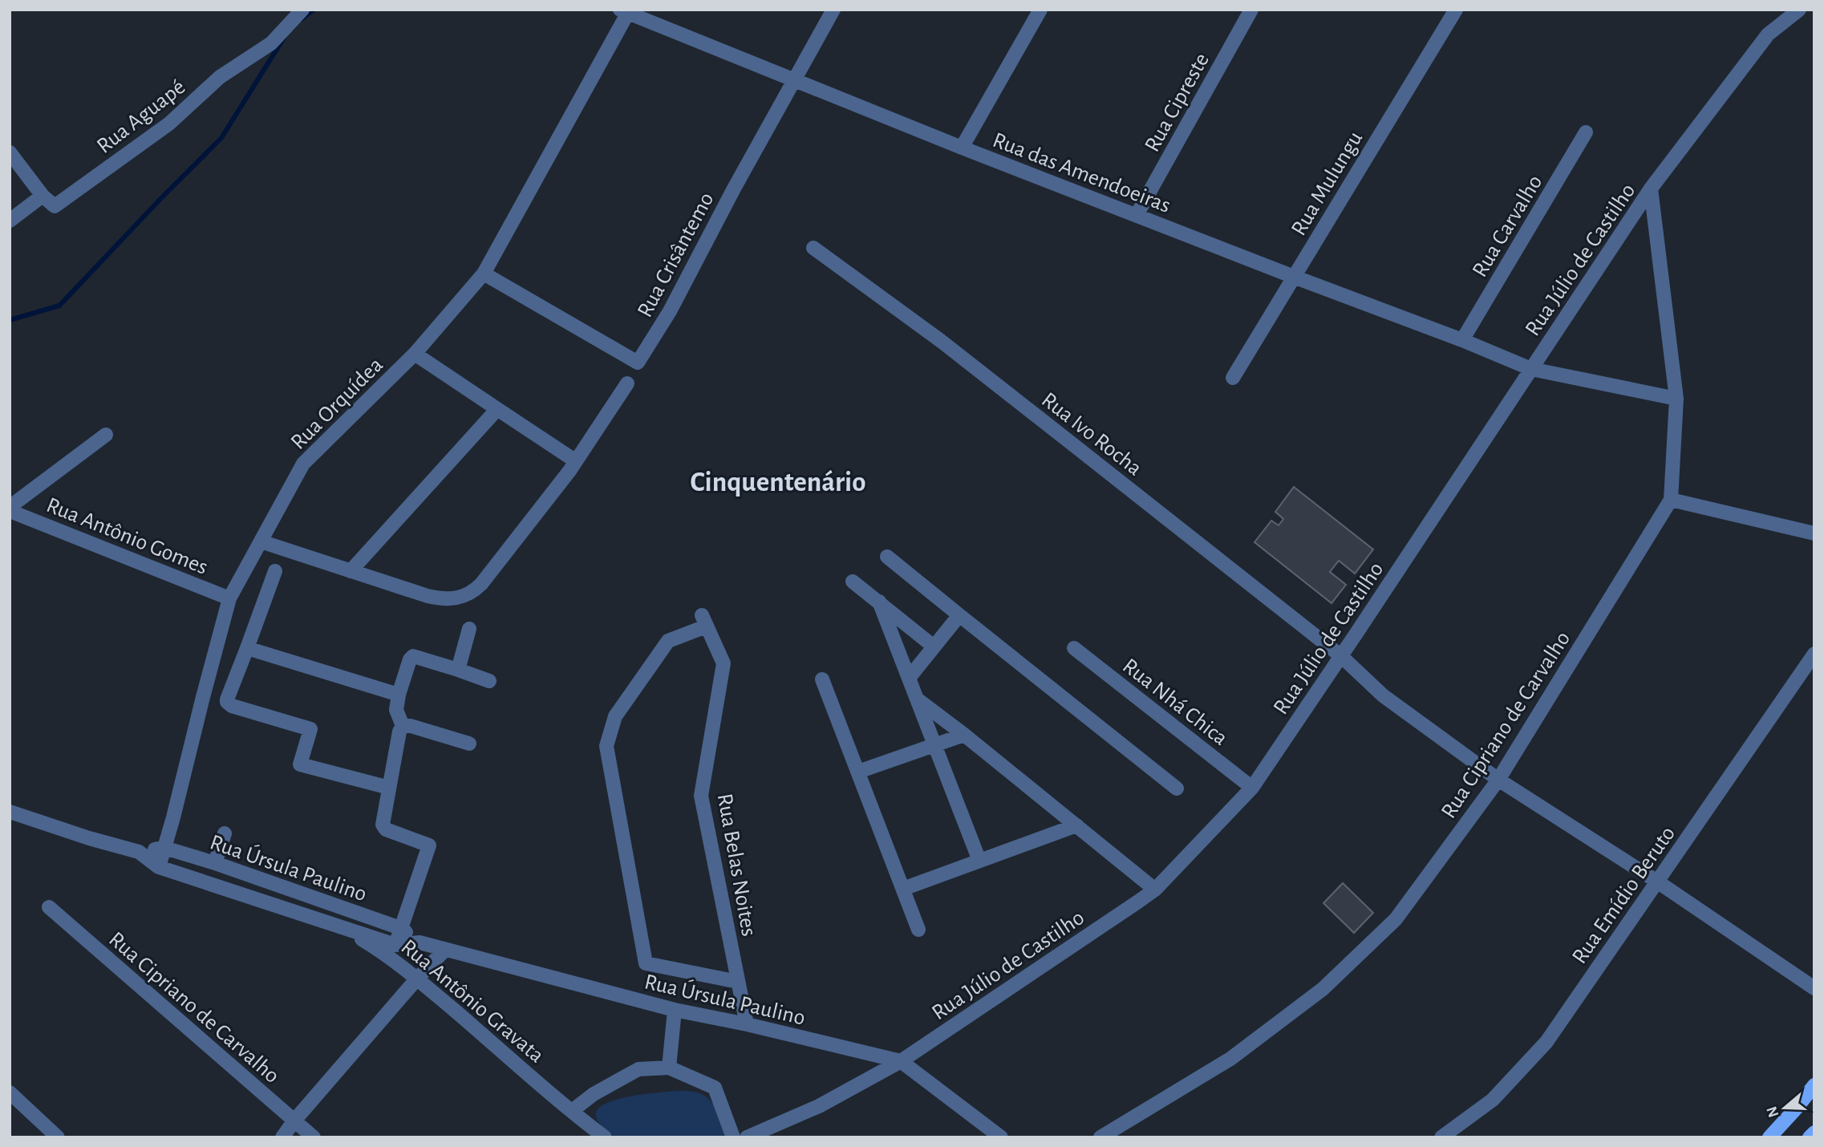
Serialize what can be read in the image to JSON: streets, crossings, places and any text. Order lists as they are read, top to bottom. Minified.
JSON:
{"streets":{"street":["Rua Cipreste","Rua Aguapé","Rua das Amendoeiras","Rua Mulungu","Rua Carvalho","Rua Crisântemo","Rua Júlio de Castilho","Rua Orquídea","Rua Ivo Rocha","Rua Antônio Gomes","Rua Nhá Chica","Rua Cipriano de Carvalho","Rua Belas Noites","Rua Úrsula Paulino","Rua Emídio Beruto","Rua Antônio Gravata"]},"crossings":[["Rua Cipreste","Rua das Amendoeiras"],["Rua das Amendoeiras","Rua Mulungu"],["Rua das Amendoeiras","Rua Carvalho"],["Rua das Amendoeiras","Rua Crisântemo"],["Rua das Amendoeiras","Rua Júlio de Castilho"],["Rua das Amendoeiras","Rua Orquídea"],["Rua das Amendoeiras","Rua Cipriano de Carvalho"],["Rua Crisântemo","Rua Orquídea"],["Rua Júlio de Castilho","Rua Ivo Rocha"],["Rua Júlio de Castilho","Rua Nhá Chica"],["Rua Júlio de Castilho","Rua Cipriano de Carvalho"],["Rua Júlio de Castilho","Rua Úrsula Paulino"],["Rua Orquídea","Rua Antônio Gomes"],["Rua Orquídea","Rua Úrsula Paulino"],["Rua Ivo Rocha","Rua Cipriano de Carvalho"],["Rua Ivo Rocha","Rua Emídio Beruto"],["Rua Belas Noites","Rua Úrsula Paulino"],["Rua Úrsula Paulino","Rua Antônio Gravata"]],"districts":["Cinquentenário"],"north":"left"}
